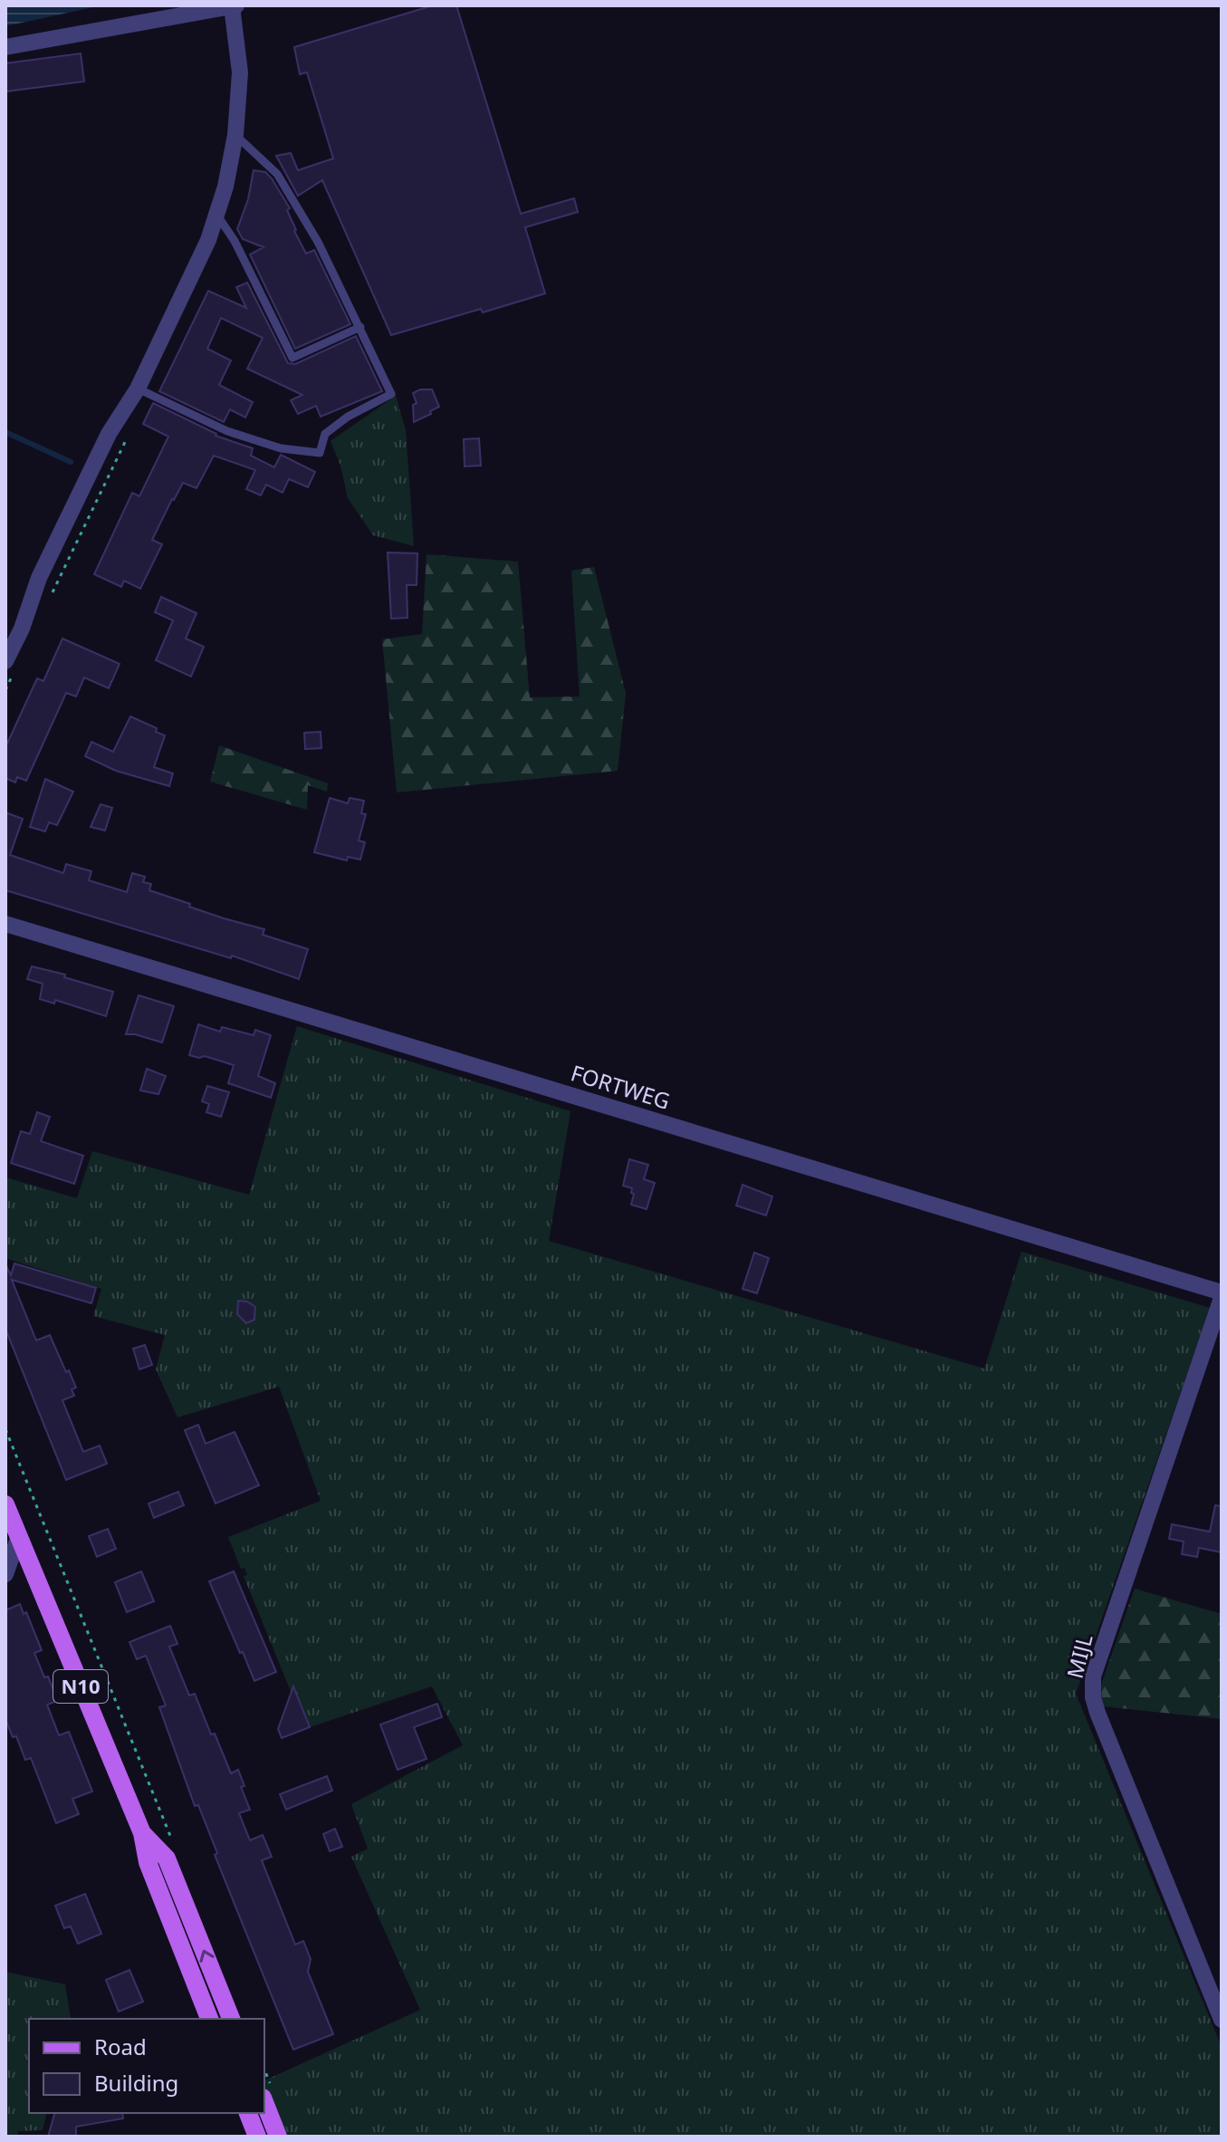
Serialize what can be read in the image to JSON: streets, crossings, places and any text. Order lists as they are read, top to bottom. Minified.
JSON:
{"streets":{"main road":["N10"],"street":["FORTWEG","MIJL"]},"crossings":[["FORTWEG","MIJL"]],"legend":["Road","Building"]}
